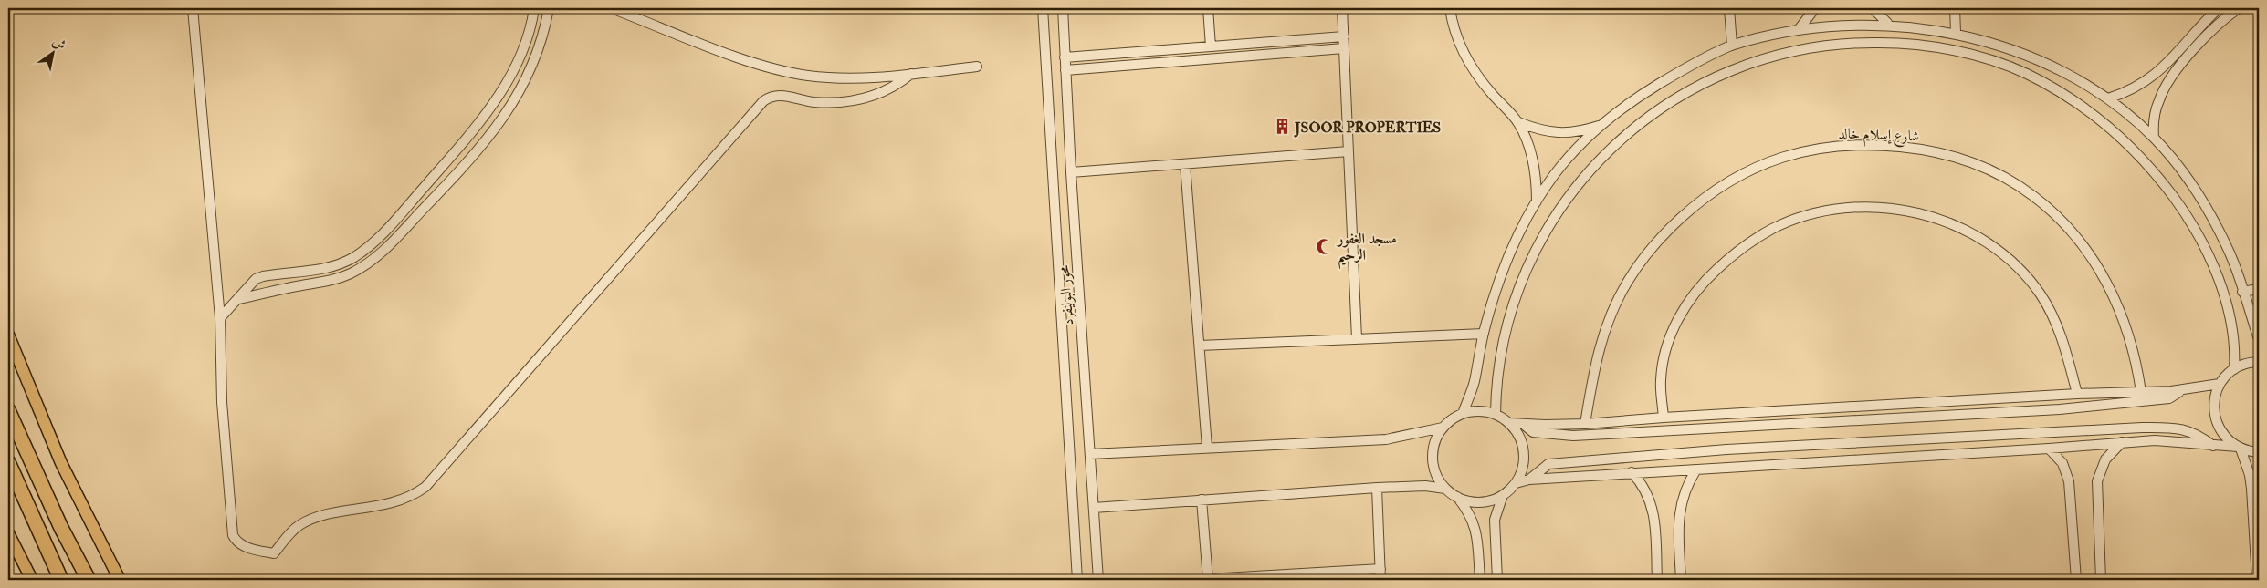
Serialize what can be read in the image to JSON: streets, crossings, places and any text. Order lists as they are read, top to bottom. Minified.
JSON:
{"streets":{"street":["شارع إسلام خالد","محور البوليفرد"]},"places":{"building":["JSOOR PROPERTIES"],"mosque":["مسجد الغفور الرحيم"]},"north":"top right"}
